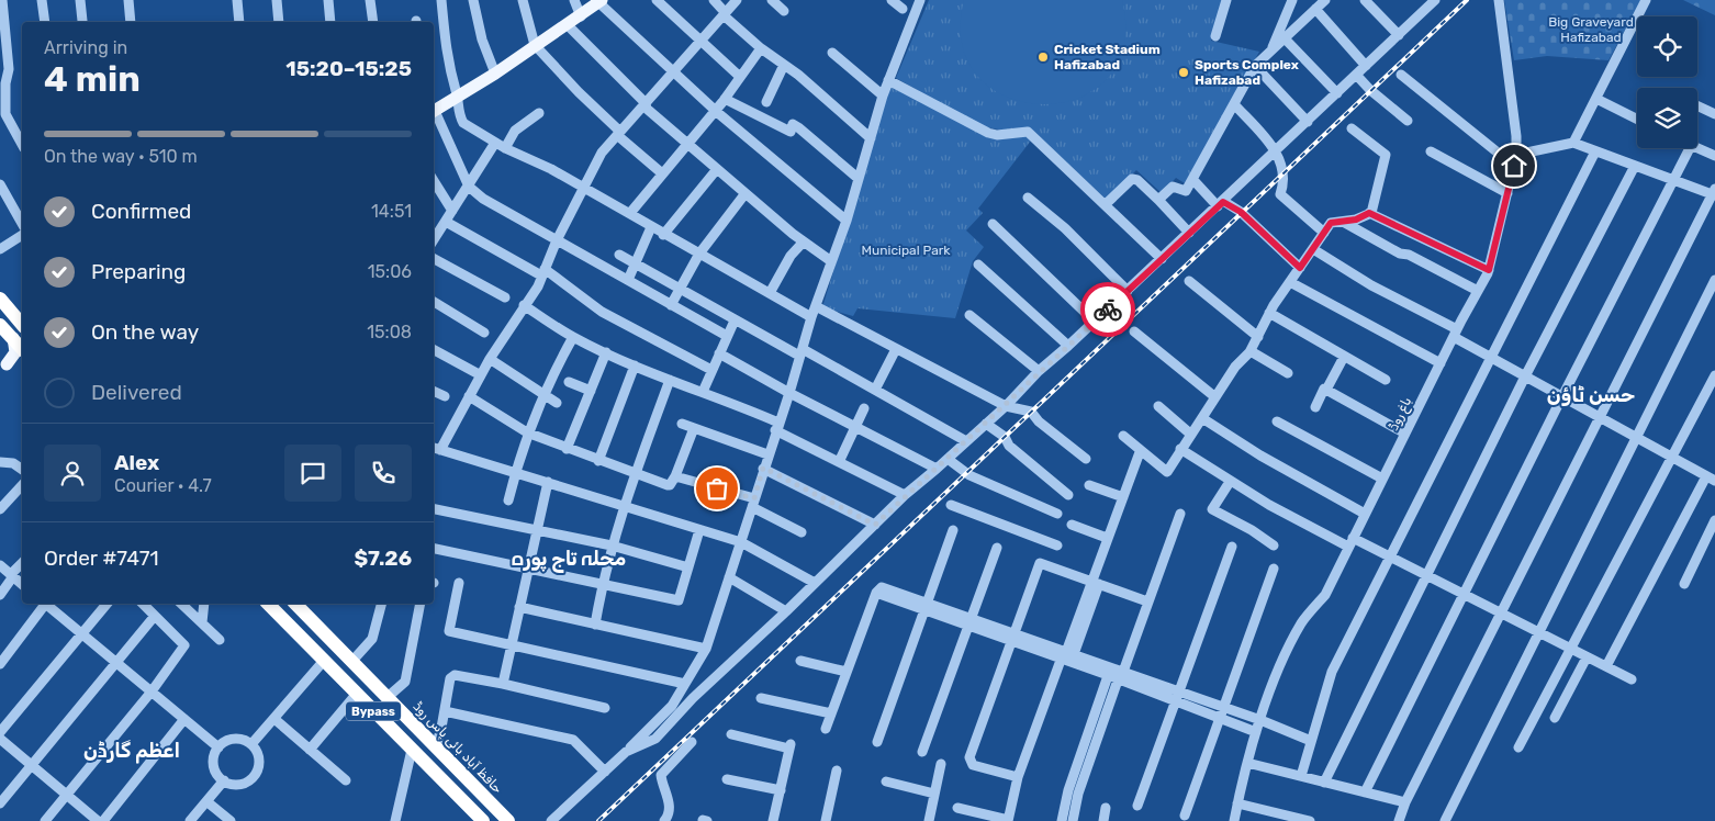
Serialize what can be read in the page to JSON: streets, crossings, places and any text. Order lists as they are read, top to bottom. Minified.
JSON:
{"streets":{"highway":["Bypass","حافظ آباد بائی پاس روڈ"],"street":["باغ روڈ"]},"districts":["حسن ٹاؤن","محلہ تاج پورہ","اعظم گارڈن"],"parks":["Big Graveyard Hafizabad","Municipal Park"],"places":["Cricket Stadium Hafizabad","Sports Complex Hafizabad"],"page":{"heading":["4 min","Arriving in","15:20–15:25"],"panel":["Alex","Courier · 4.7","Order #7471","$7.26"],"bar":"On the way · 510 m","list":[["Confirmed","14:51"],["Preparing","15:06"],["On the way","15:08"],"Delivered"]}}
